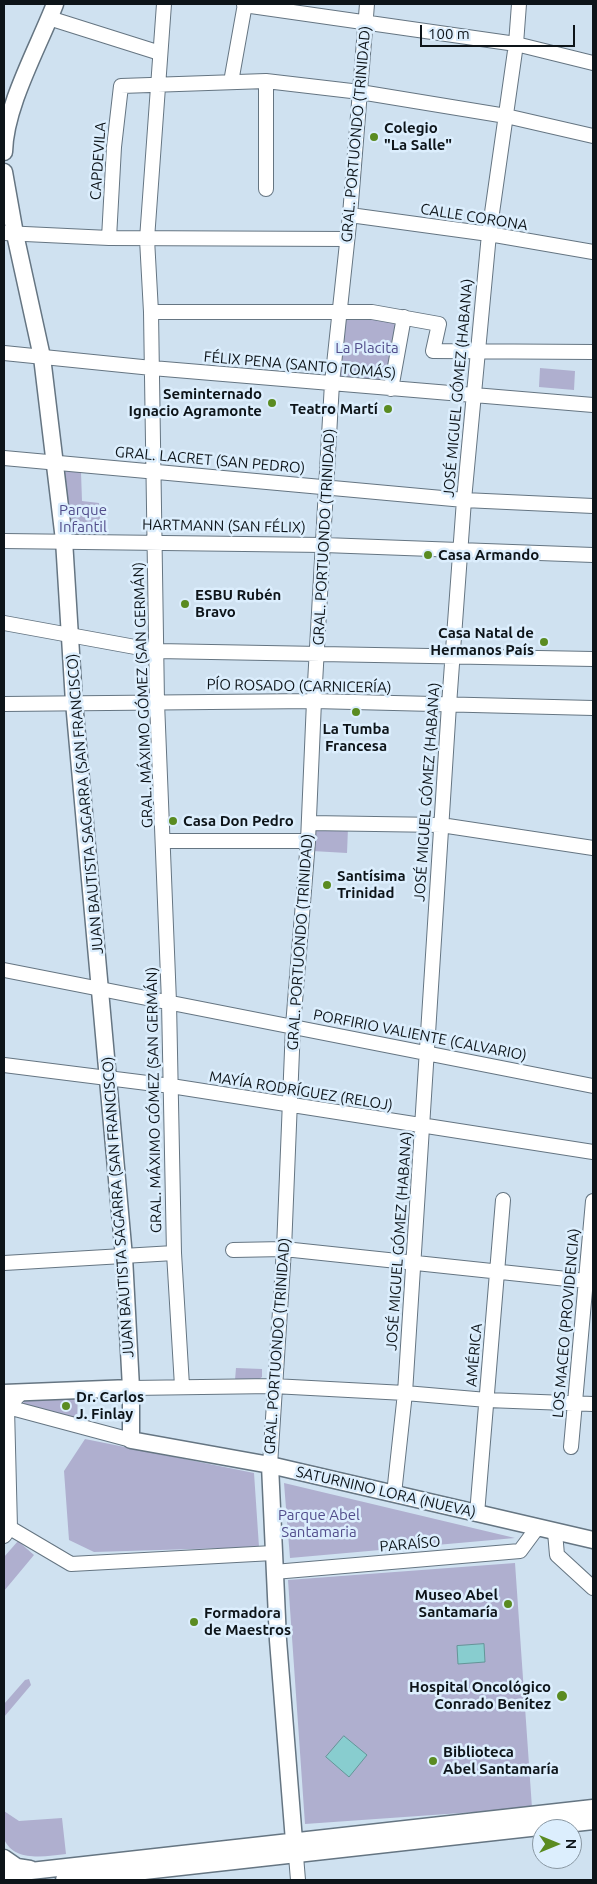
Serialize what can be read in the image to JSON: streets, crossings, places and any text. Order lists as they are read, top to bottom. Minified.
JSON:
{"streets":{"main road":["GRAL. PORTUONDO (TRINIDAD)","JUAN BAUTISTA SAGARRA (SAN FRANCISCO)","SATURNINO LORA (NUEVA)"],"street":["CAPDEVILA","CALLE CORONA","FÉLIX PENA (SANTO TOMÁS)","JOSÉ MIGUEL GÓMEZ (HABANA)","GRAL. LACRET (SAN PEDRO)","HARTMANN (SAN FÉLIX)","PÍO ROSADO (CARNICERÍA)","GRAL. MÁXIMO GÓMEZ (SAN GERMÁN)","PORFIRIO VALIENTE (CALVARIO)","MAYÍA RODRÍGUEZ (RELOJ)","LOS MACEO (PROVIDENCIA)","AMÉRICA","PARAÍSO"]},"crossings":[["GRAL. PORTUONDO (TRINIDAD)","CALLE CORONA"],["GRAL. PORTUONDO (TRINIDAD)","FÉLIX PENA (SANTO TOMÁS)"],["GRAL. PORTUONDO (TRINIDAD)","GRAL. LACRET (SAN PEDRO)"],["GRAL. PORTUONDO (TRINIDAD)","HARTMANN (SAN FÉLIX)"],["GRAL. PORTUONDO (TRINIDAD)","PÍO ROSADO (CARNICERÍA)"],["GRAL. PORTUONDO (TRINIDAD)","PORFIRIO VALIENTE (CALVARIO)"],["GRAL. PORTUONDO (TRINIDAD)","MAYÍA RODRÍGUEZ (RELOJ)"],["GRAL. PORTUONDO (TRINIDAD)","SATURNINO LORA (NUEVA)"],["GRAL. PORTUONDO (TRINIDAD)","PARAÍSO"],["CAPDEVILA","GRAL. MÁXIMO GÓMEZ (SAN GERMÁN)"],["CALLE CORONA","JOSÉ MIGUEL GÓMEZ (HABANA)"],["FÉLIX PENA (SANTO TOMÁS)","JOSÉ MIGUEL GÓMEZ (HABANA)"],["FÉLIX PENA (SANTO TOMÁS)","GRAL. MÁXIMO GÓMEZ (SAN GERMÁN)"],["FÉLIX PENA (SANTO TOMÁS)","JUAN BAUTISTA SAGARRA (SAN FRANCISCO)"],["JOSÉ MIGUEL GÓMEZ (HABANA)","GRAL. LACRET (SAN PEDRO)"],["JOSÉ MIGUEL GÓMEZ (HABANA)","HARTMANN (SAN FÉLIX)"],["JOSÉ MIGUEL GÓMEZ (HABANA)","PÍO ROSADO (CARNICERÍA)"],["JOSÉ MIGUEL GÓMEZ (HABANA)","PORFIRIO VALIENTE (CALVARIO)"],["JOSÉ MIGUEL GÓMEZ (HABANA)","MAYÍA RODRÍGUEZ (RELOJ)"],["JOSÉ MIGUEL GÓMEZ (HABANA)","SATURNINO LORA (NUEVA)"],["GRAL. LACRET (SAN PEDRO)","GRAL. MÁXIMO GÓMEZ (SAN GERMÁN)"],["GRAL. LACRET (SAN PEDRO)","JUAN BAUTISTA SAGARRA (SAN FRANCISCO)"],["HARTMANN (SAN FÉLIX)","GRAL. MÁXIMO GÓMEZ (SAN GERMÁN)"],["HARTMANN (SAN FÉLIX)","JUAN BAUTISTA SAGARRA (SAN FRANCISCO)"],["PÍO ROSADO (CARNICERÍA)","GRAL. MÁXIMO GÓMEZ (SAN GERMÁN)"],["PÍO ROSADO (CARNICERÍA)","JUAN BAUTISTA SAGARRA (SAN FRANCISCO)"],["GRAL. MÁXIMO GÓMEZ (SAN GERMÁN)","PORFIRIO VALIENTE (CALVARIO)"],["GRAL. MÁXIMO GÓMEZ (SAN GERMÁN)","MAYÍA RODRÍGUEZ (RELOJ)"],["JUAN BAUTISTA SAGARRA (SAN FRANCISCO)","PORFIRIO VALIENTE (CALVARIO)"],["JUAN BAUTISTA SAGARRA (SAN FRANCISCO)","MAYÍA RODRÍGUEZ (RELOJ)"],["JUAN BAUTISTA SAGARRA (SAN FRANCISCO)","SATURNINO LORA (NUEVA)"],["AMÉRICA","SATURNINO LORA (NUEVA)"],["SATURNINO LORA (NUEVA)","PARAÍSO"]],"parks":["La Placita","Parque Infantil","Parque Abel Santamaria"],"places":["Colegio \"La Salle\"","Seminternado Ignacio Agramonte","Teatro Martí","Casa Armando","ESBU Rubén Bravo","Casa Natal de Hermanos País","La Tumba Francesa","Casa Don Pedro","Santísima Trinidad","Dr. Carlos J. Finlay","Museo Abel Santamaría","Formadora de Maestros","Hospital Oncológico Conrado Benítez","Biblioteca Abel Santamaría"],"scale_bar":"100 m","north":"right"}
